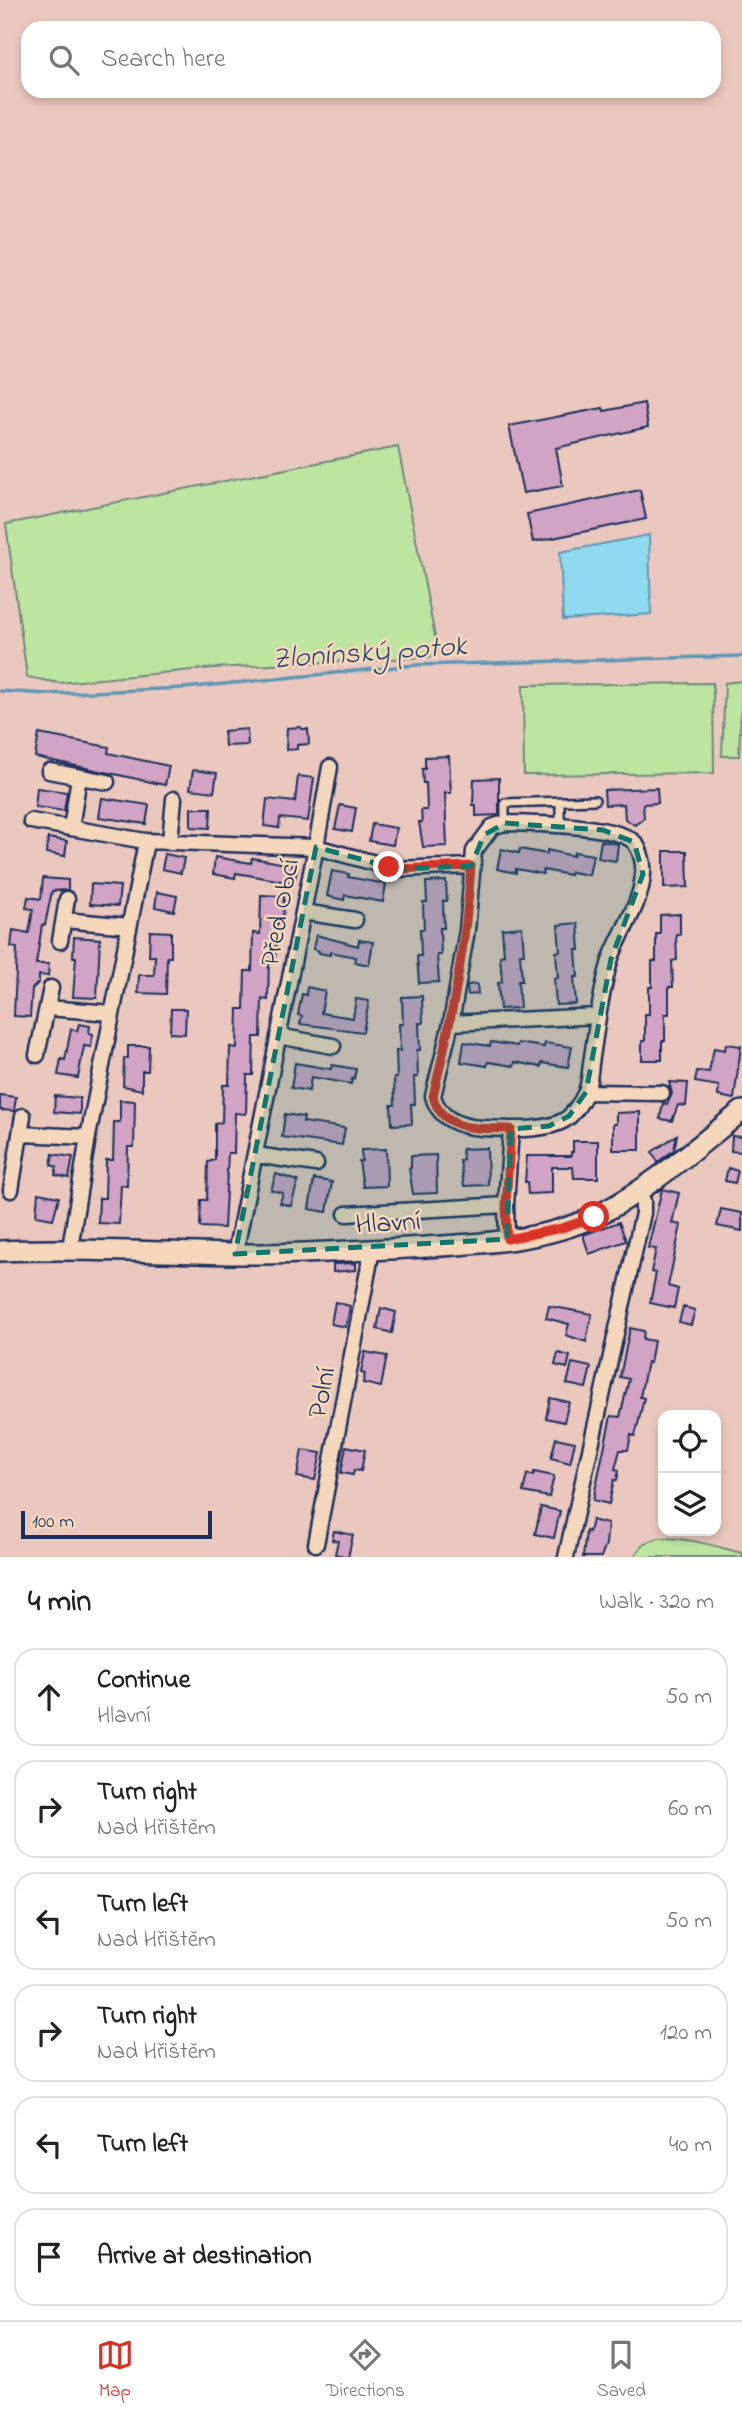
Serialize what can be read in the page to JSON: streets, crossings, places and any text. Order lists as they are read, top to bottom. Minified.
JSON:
{"streets":{"street":["Před Obcí","Hlavní","Polní"]},"crossings":[["Před Obcí","Hlavní"],["Hlavní","Polní"]],"water":["Zlonínský potok"],"scale_bar":"100 m","page":{"search":"Search here","scale":"100 m","heading":["4 min","Walk · 320 m"],"list":[["Continue","Hlavní","50 m"],["Turn right","Nad Hřištěm","60 m"],["Turn left","Nad Hřištěm","50 m"],["Turn right","Nad Hřištěm","120 m"],["Turn left","40 m"],"Arrive at destination"],"nav":["Map","Directions","Saved"]}}
